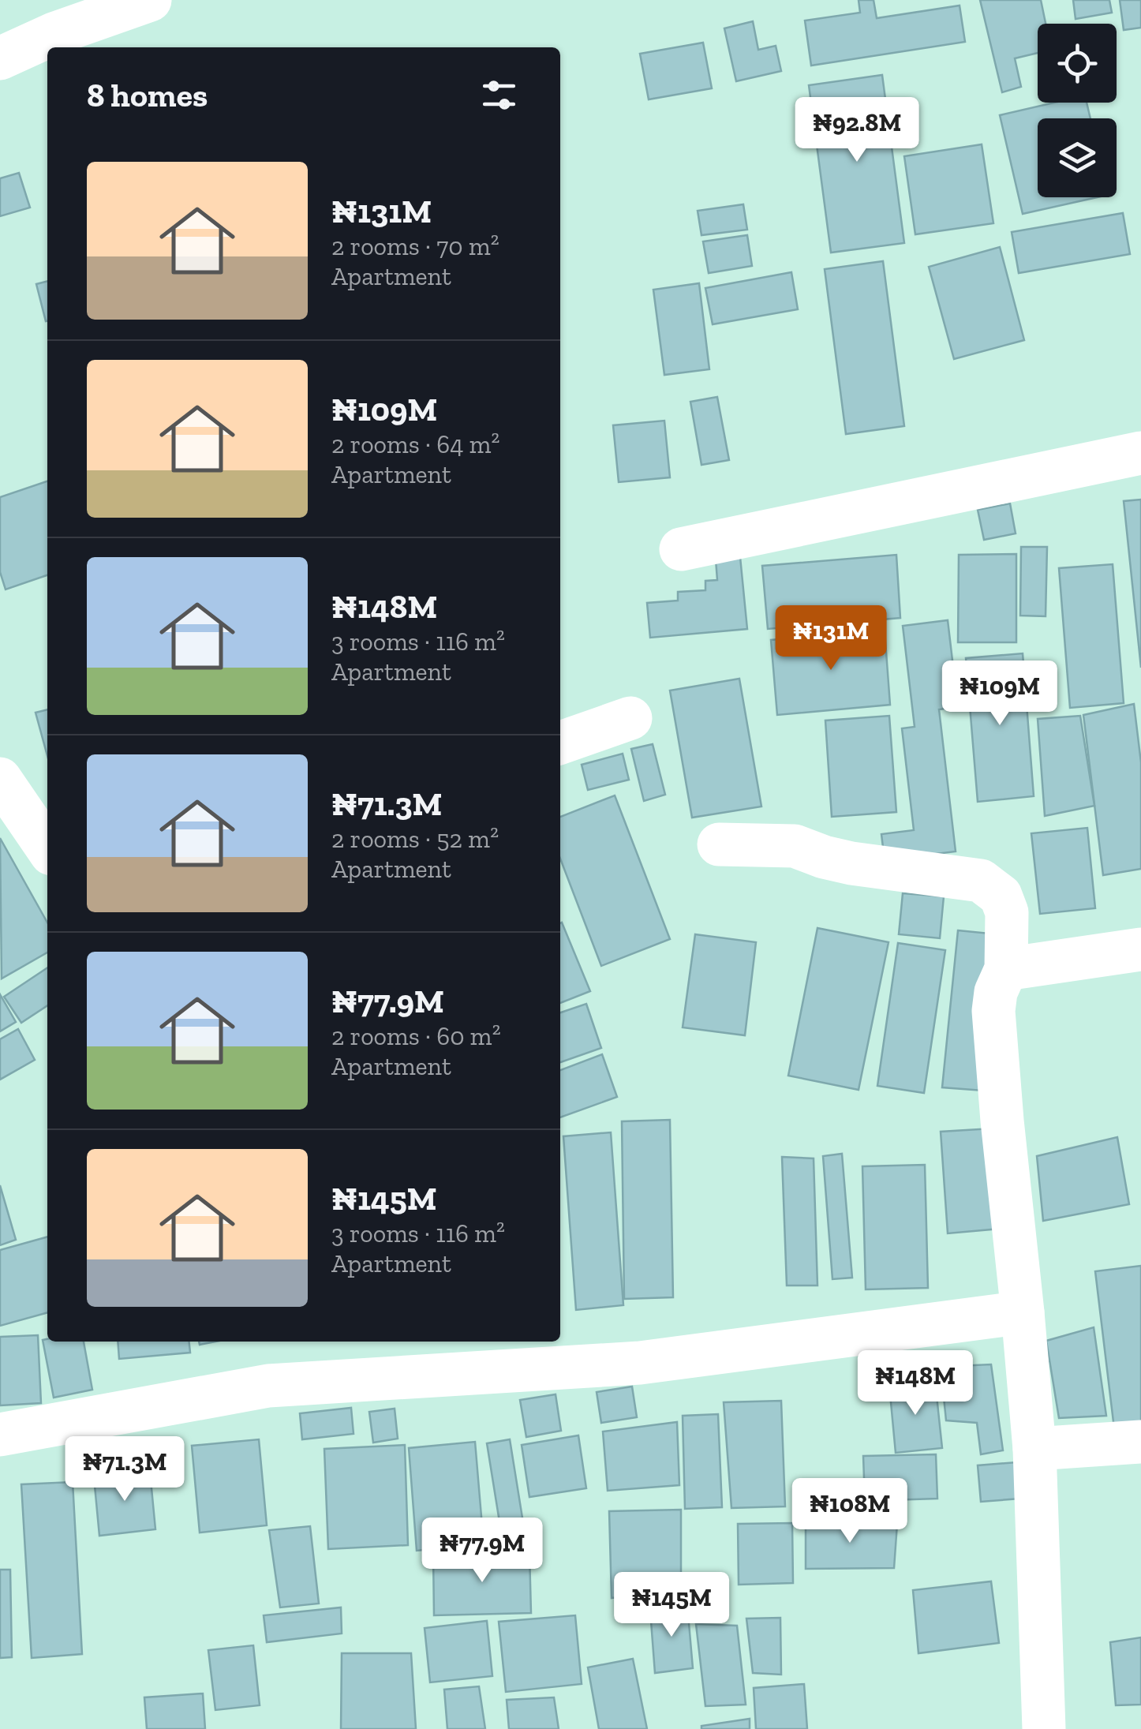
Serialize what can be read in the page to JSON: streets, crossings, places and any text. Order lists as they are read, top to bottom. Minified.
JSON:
{"page":{"heading":"8 homes","price":["₦92.8M","₦131M","₦109M","₦148M","₦71.3M","₦108M","₦77.9M","₦145M"],"list":[{"name":"₦131M","note":"2 rooms · 70 m² · Apartment"},{"name":"₦109M","note":"2 rooms · 64 m² · Apartment"},{"name":"₦148M","note":"3 rooms · 116 m² · Apartment"},{"name":"₦71.3M","note":"2 rooms · 52 m² · Apartment"},{"name":"₦77.9M","note":"2 rooms · 60 m² · Apartment"},{"name":"₦145M","note":"3 rooms · 116 m² · Apartment"}]}}
